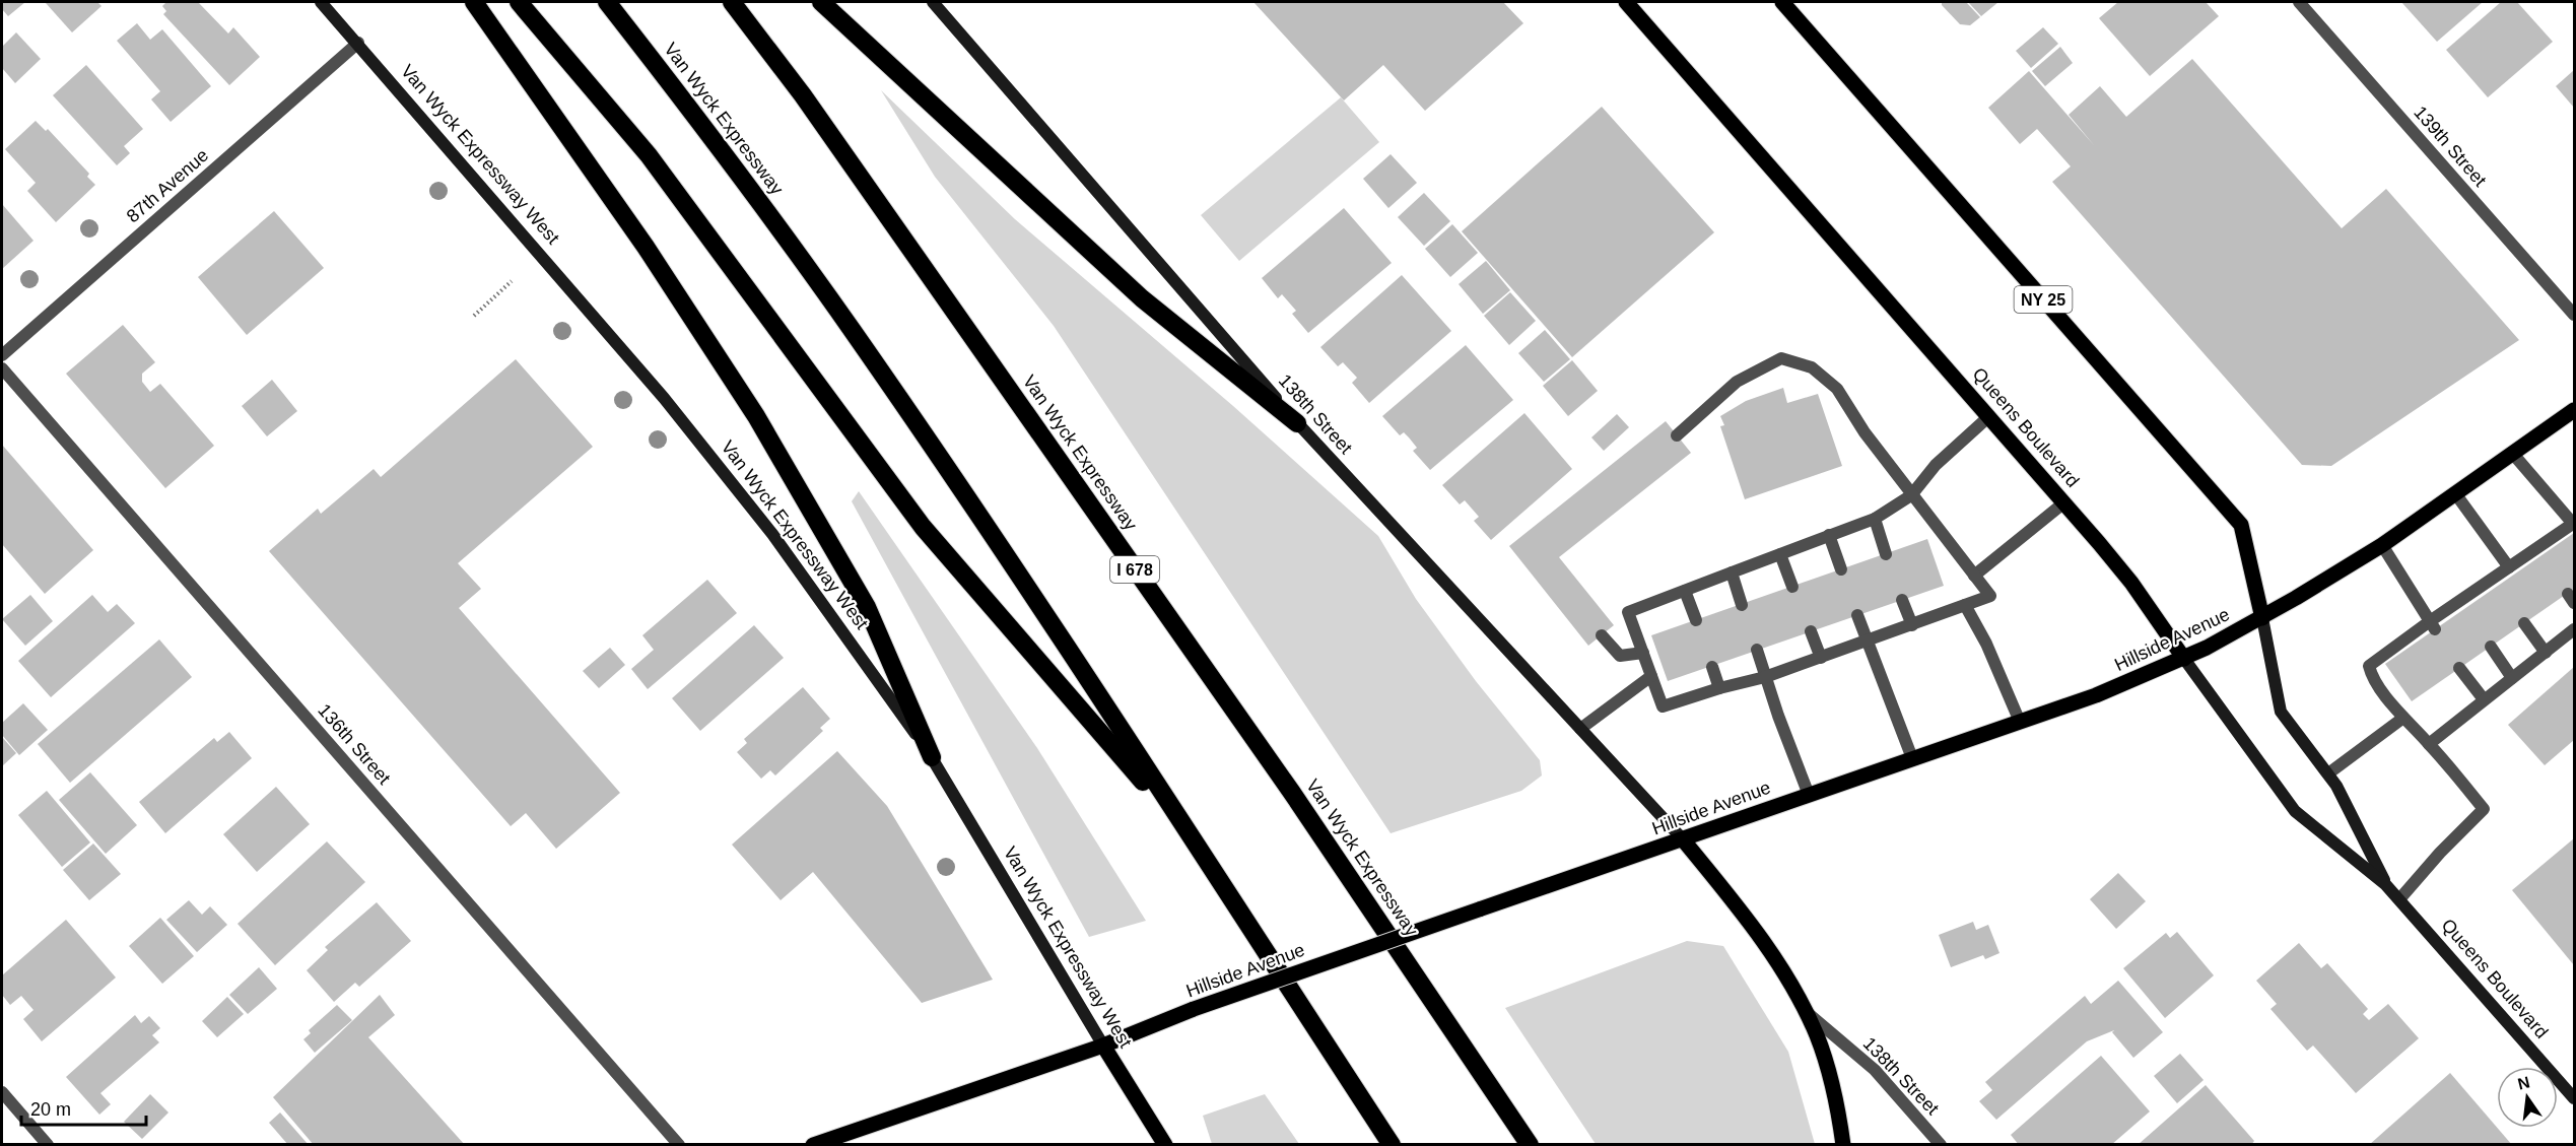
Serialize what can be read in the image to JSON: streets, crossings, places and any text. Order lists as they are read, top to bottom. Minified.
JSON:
{"streets":{"highway":["Van Wyck Expressway","I 678"],"main road":["Van Wyck Expressway West","NY 25","138th Street","Queens Boulevard","Hillside Avenue"],"street":["139th Street","87th Avenue","136th Street"]},"crossings":[["Van Wyck Expressway West","87th Avenue"],["Van Wyck Expressway West","Hillside Avenue"],["138th Street","Hillside Avenue"],["Queens Boulevard","Hillside Avenue"]],"scale_bar":"20 m","north":"top"}
